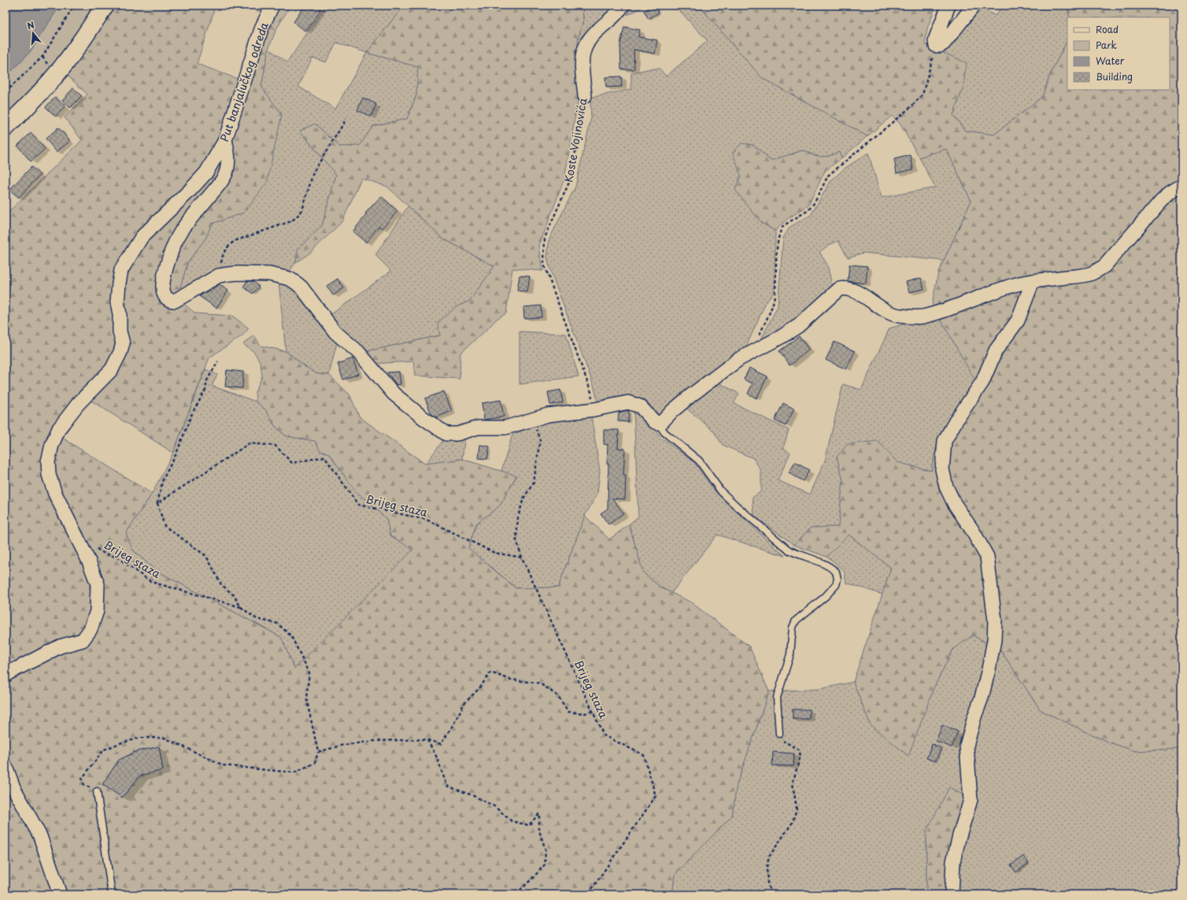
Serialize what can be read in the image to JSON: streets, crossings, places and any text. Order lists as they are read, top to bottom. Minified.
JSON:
{"streets":{"street":["Put banjalučkog odreda","Koste Vojinovića"],"path":["Brijeg staza"]},"legend":["Road","Park","Water","Building"],"north":"top"}
